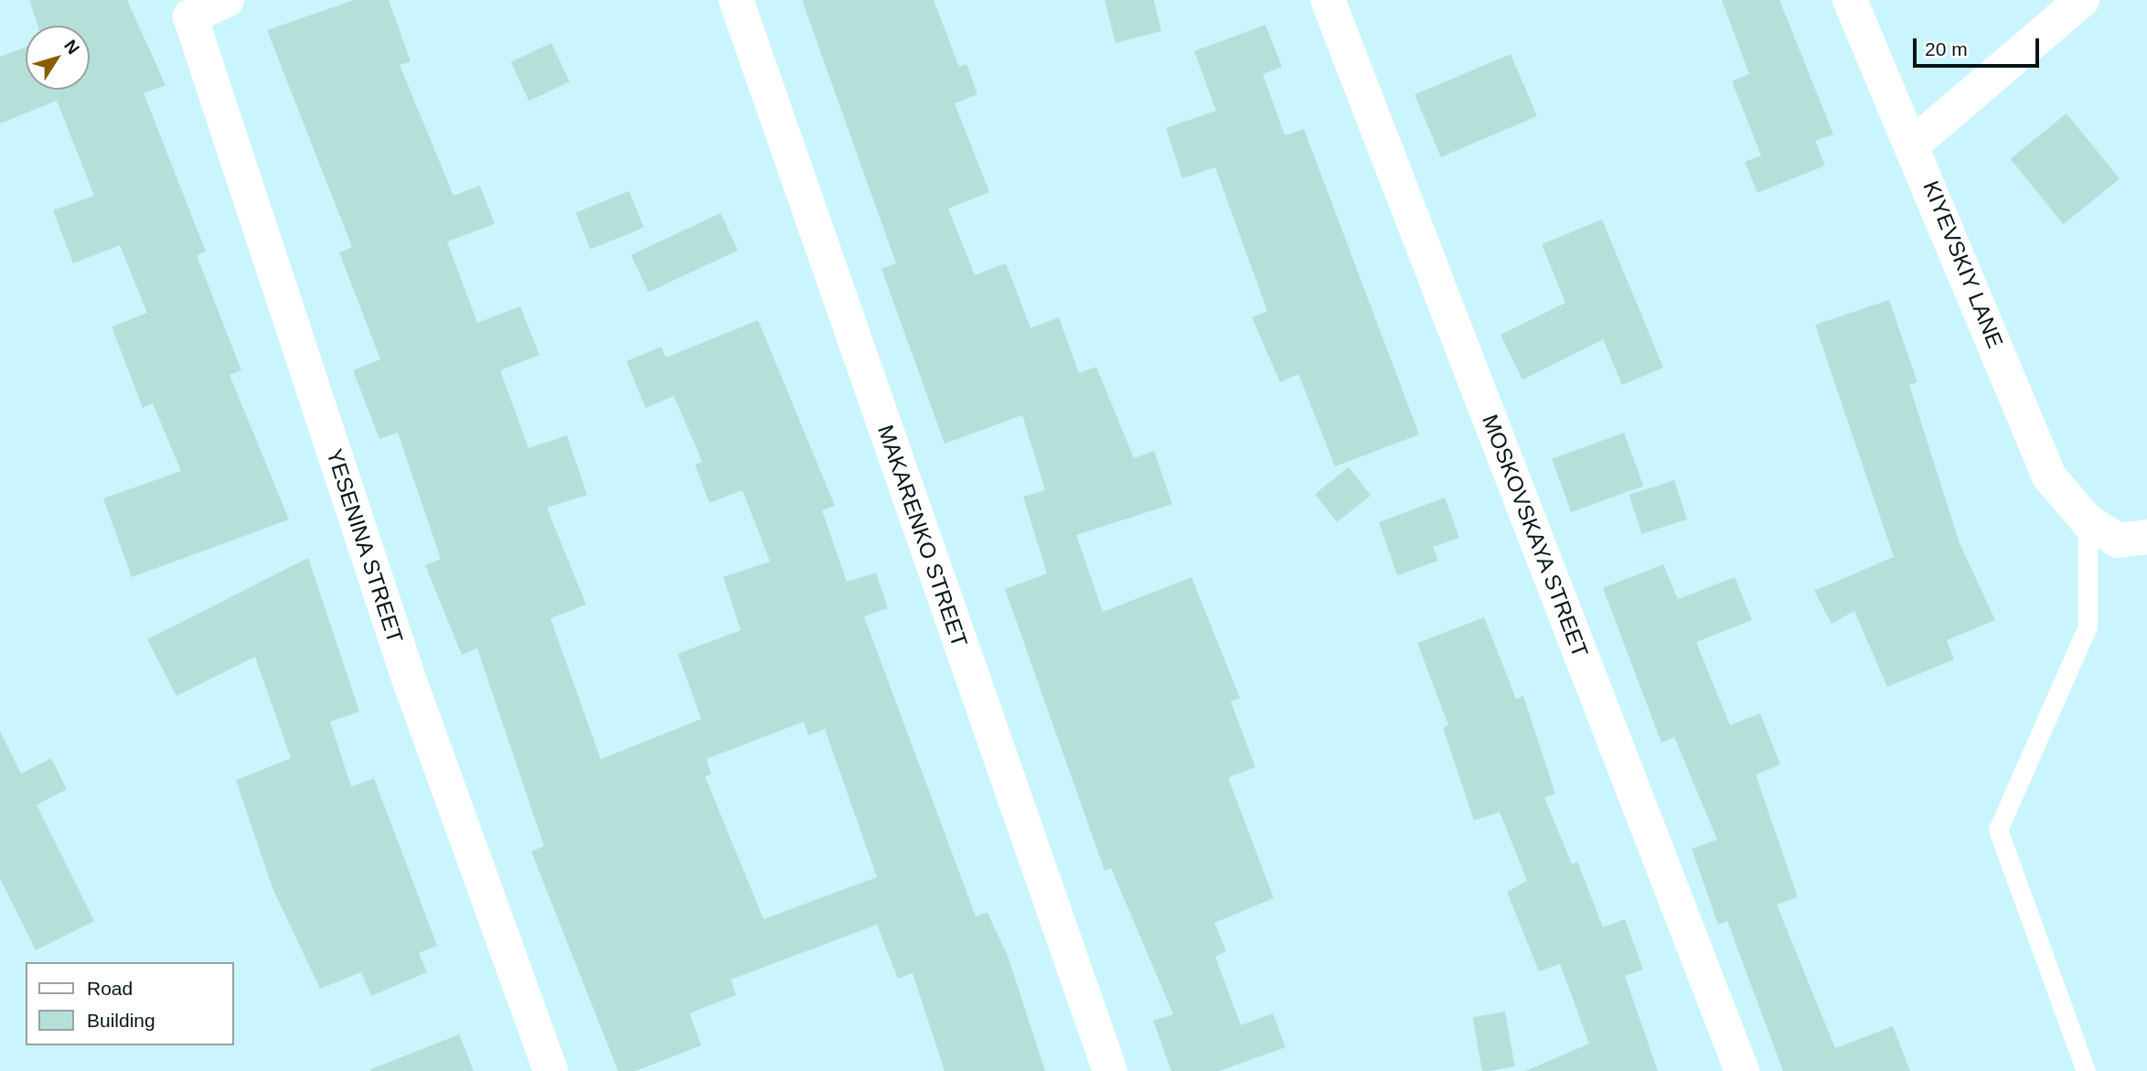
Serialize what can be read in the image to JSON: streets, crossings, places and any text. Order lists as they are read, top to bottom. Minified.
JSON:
{"streets":{"street":["KIYEVSKIY LANE","MAKARENKO STREET","MOSKOVSKAYA STREET","YESENINA STREET"]},"legend":["Road","Building"],"scale_bar":"20 m","north":"top right"}
